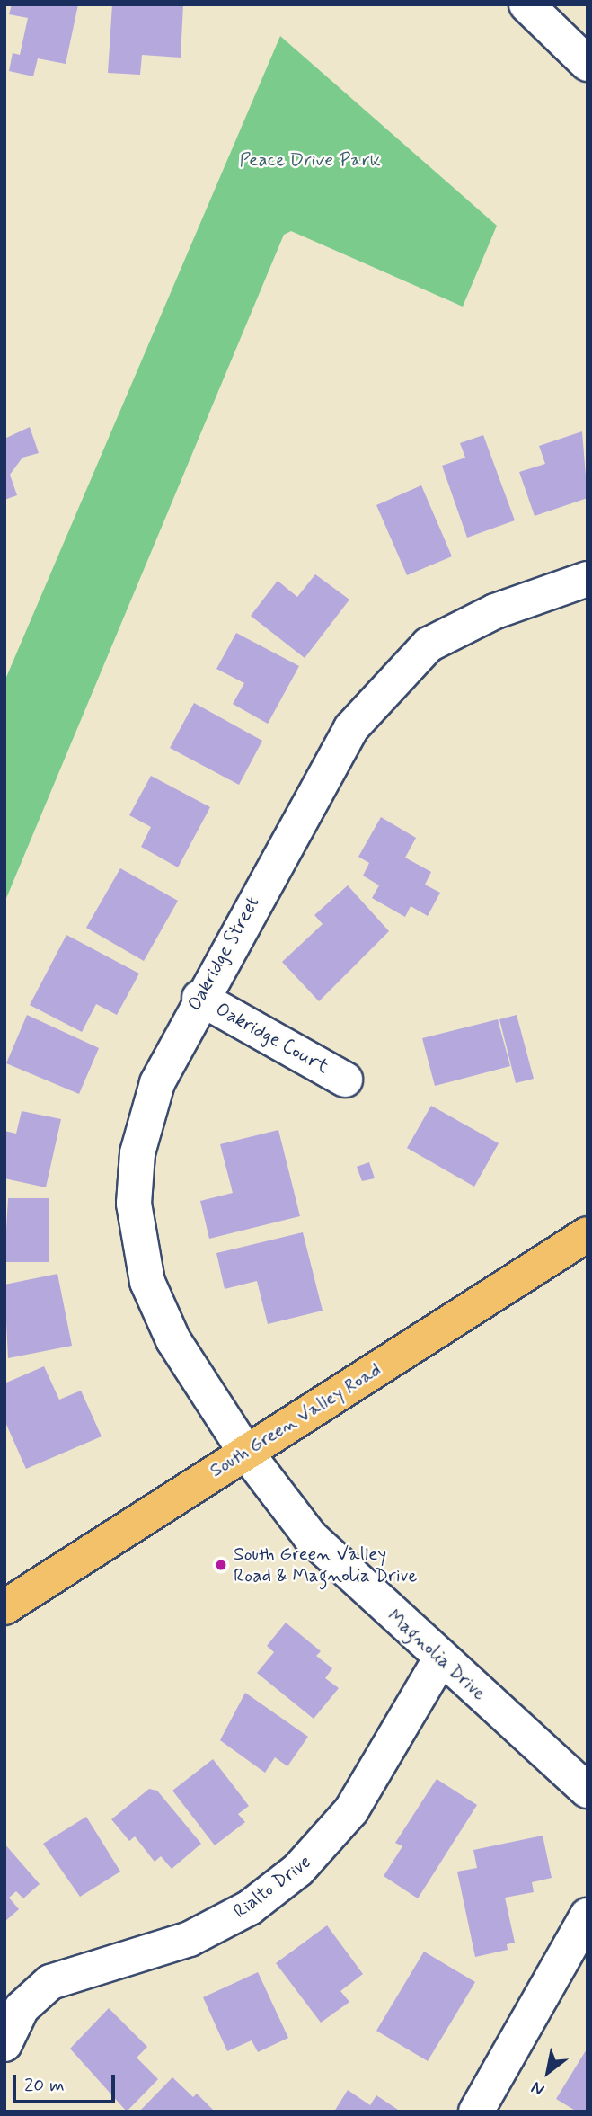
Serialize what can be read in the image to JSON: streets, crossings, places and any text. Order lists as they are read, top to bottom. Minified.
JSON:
{"streets":{"main road":["South Green Valley Road"],"street":["Oakridge Street","Oakridge Court","Magnolia Drive","Rialto Drive"]},"crossings":[["Oakridge Street","Oakridge Court"],["Oakridge Street","South Green Valley Road"],["Oakridge Street","Magnolia Drive"],["South Green Valley Road","Magnolia Drive"],["Magnolia Drive","Rialto Drive"]],"parks":["Peace Drive Park"],"places":["South Green Valley Road & Magnolia Drive"],"scale_bar":"20 m","north":"bottom left"}
